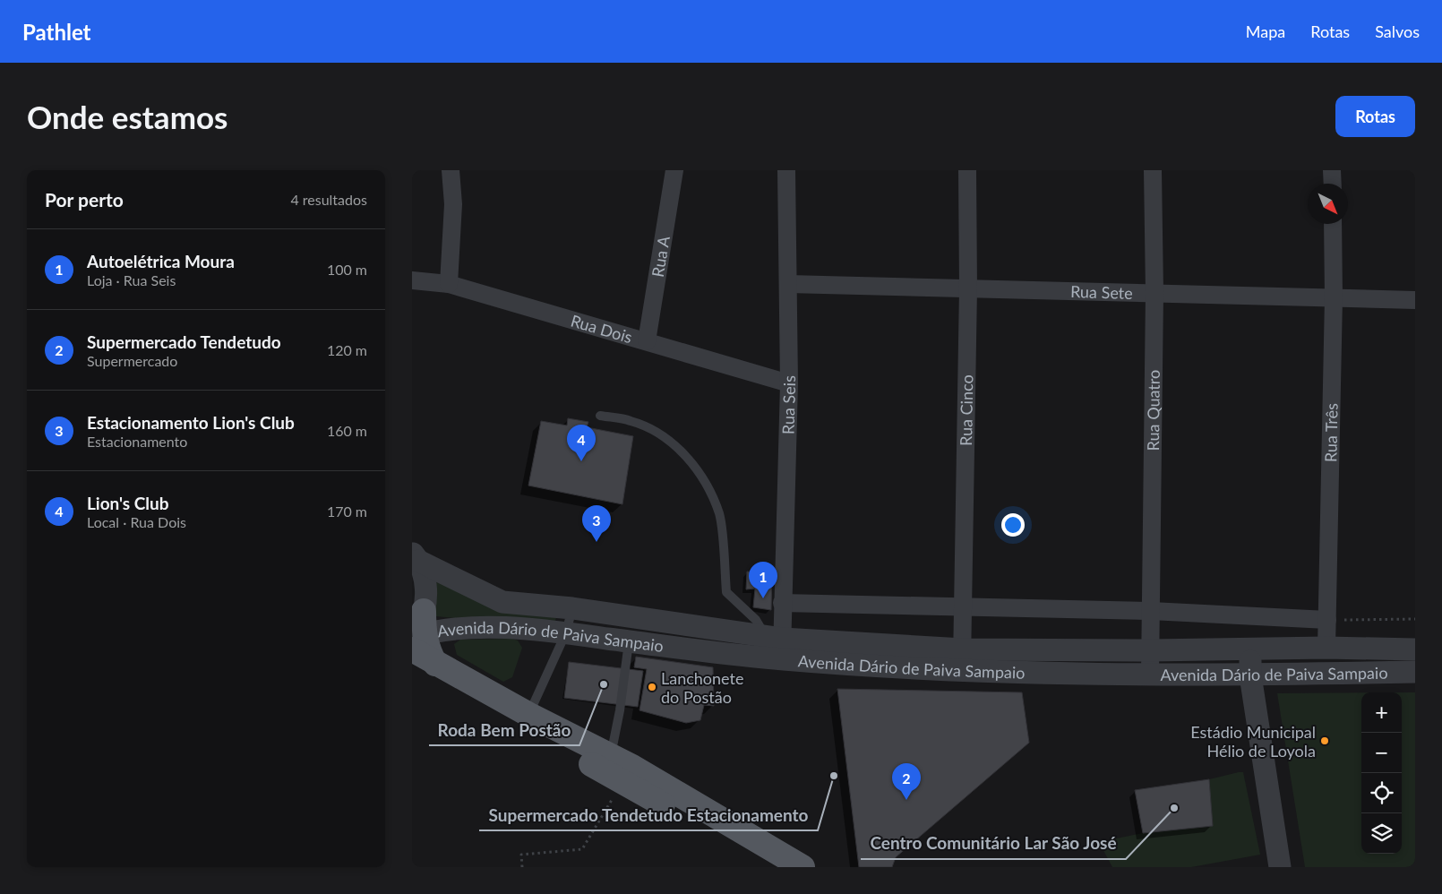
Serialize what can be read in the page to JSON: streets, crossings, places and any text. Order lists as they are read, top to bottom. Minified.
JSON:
{"streets":{"street":["Rua A","Rua Sete","Rua Dois","Rua Seis","Rua Cinco","Rua Quatro","Rua Três","Avenida Dário de Paiva Sampaio"]},"crossings":[["Rua A","Rua Dois"],["Rua Sete","Rua Seis"],["Rua Sete","Rua Cinco"],["Rua Sete","Rua Quatro"],["Rua Sete","Rua Três"],["Rua Dois","Rua Seis"],["Rua Seis","Avenida Dário de Paiva Sampaio"],["Rua Cinco","Avenida Dário de Paiva Sampaio"],["Rua Quatro","Avenida Dário de Paiva Sampaio"]],"places":["Roda Bem Postão","Lanchonete do Postão","Estádio Municipal Hélio de Loyola","Supermercado Tendetudo Estacionamento","Centro Comunitário Lar São José"],"north":"bottom right","page":{"header":"Pathlet","nav":["Mapa","Rotas","Salvos"],"buttons":"Rotas","title":"Onde estamos","heading":["Por perto","4 resultados"],"list":[{"mark":"1","name":"Autoelétrica Moura","note":"Loja · Rua Seis","value":"100 m"},{"mark":"2","name":"Supermercado Tendetudo","note":"Supermercado","value":"120 m"},{"mark":"3","name":"Estacionamento Lion's Club","note":"Estacionamento","value":"160 m"},{"mark":"4","name":"Lion's Club","note":"Local · Rua Dois","value":"170 m"}],"pins":["4","3","1","2"],"map_buttons":["+","−"]}}
